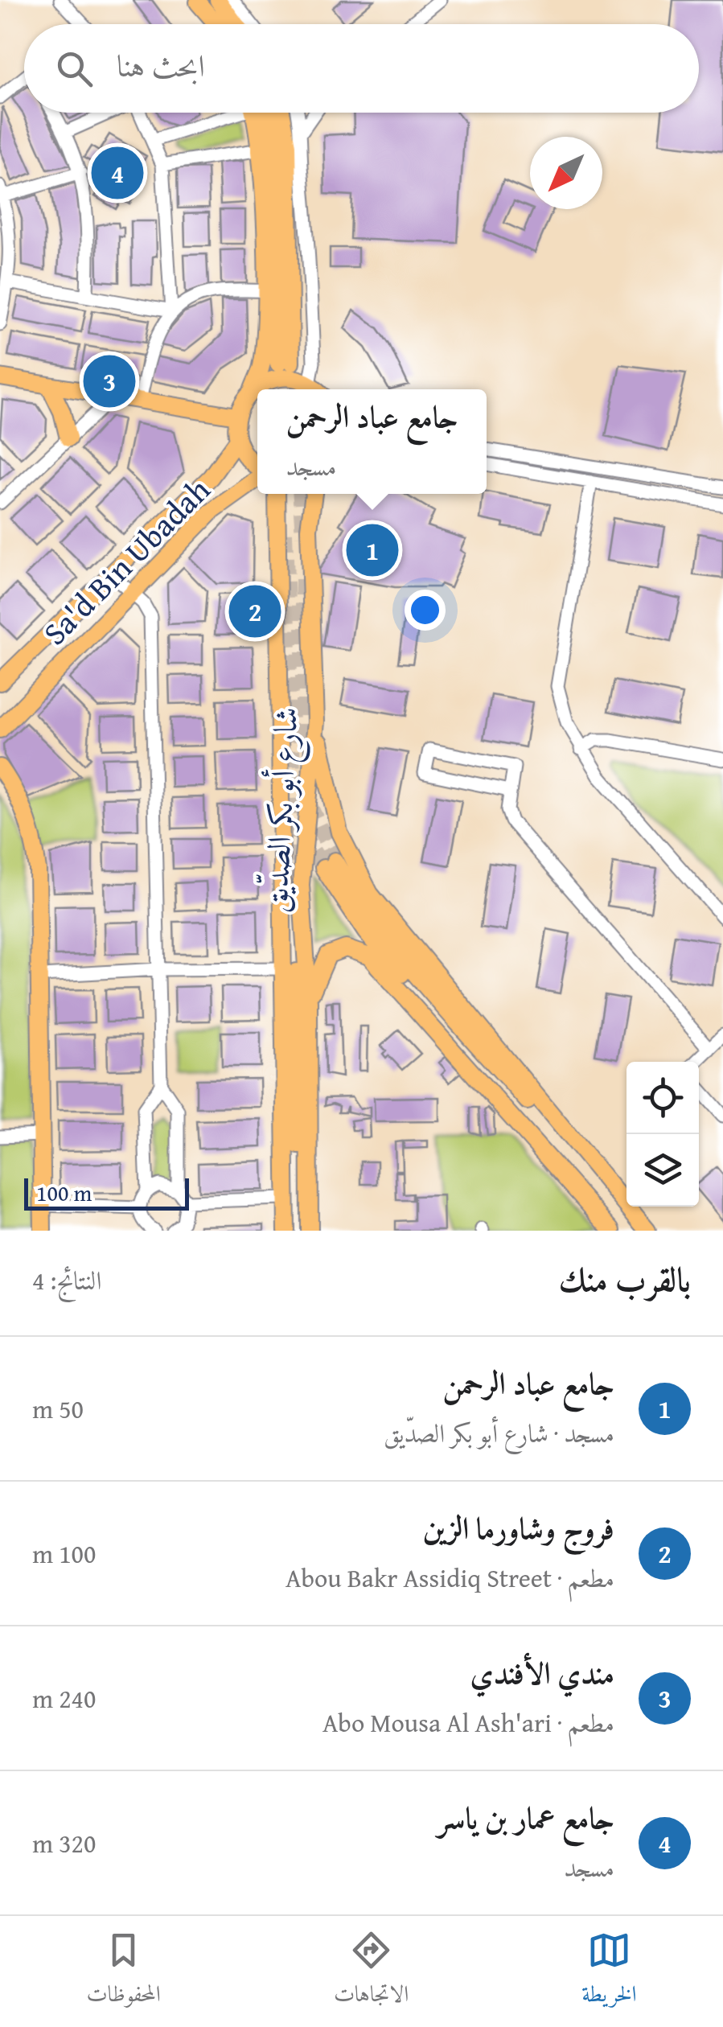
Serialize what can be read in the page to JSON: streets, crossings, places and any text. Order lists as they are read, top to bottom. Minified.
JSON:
{"streets":{"main road":["Sa'd Bin Ubadah","شارع أبو بكر الصدّيق"]},"scale_bar":"100 m","north":"bottom left","page":{"search":"ابحث هنا","pins":["4","3","1","2"],"popup":["جامع عباد الرحمن","مسجد"],"scale":"100 m","heading":["بالقرب منك","النتائج: 4"],"list":[{"mark":"1","name":"جامع عباد الرحمن","note":"مسجد · شارع أبو بكر الصدّيق","value":"50 m"},{"mark":"2","name":"فروج وشاورما الزين","note":"مطعم · Abou Bakr Assidiq Street","value":"100 m"},{"mark":"3","name":"مندي الأفندي","note":"مطعم · Abo Mousa Al Ash'ari","value":"240 m"},{"mark":"4","name":"جامع عمار بن ياسر","note":"مسجد","value":"320 m"}],"nav":["الخريطة","الاتجاهات","المحفوظات"]}}
